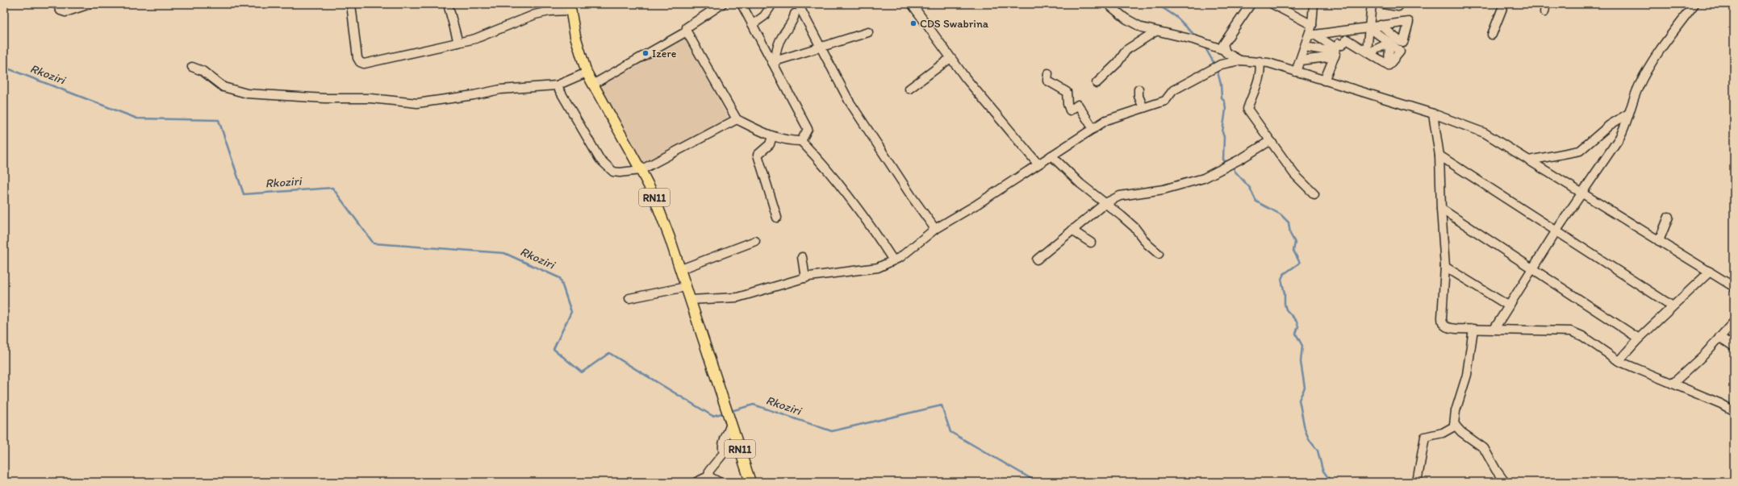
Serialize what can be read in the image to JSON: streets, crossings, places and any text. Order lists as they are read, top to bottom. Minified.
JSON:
{"streets":{"main road":["RN11"]},"water":["Rkoziri"],"places":["CDS Swabrina","Izere"]}
